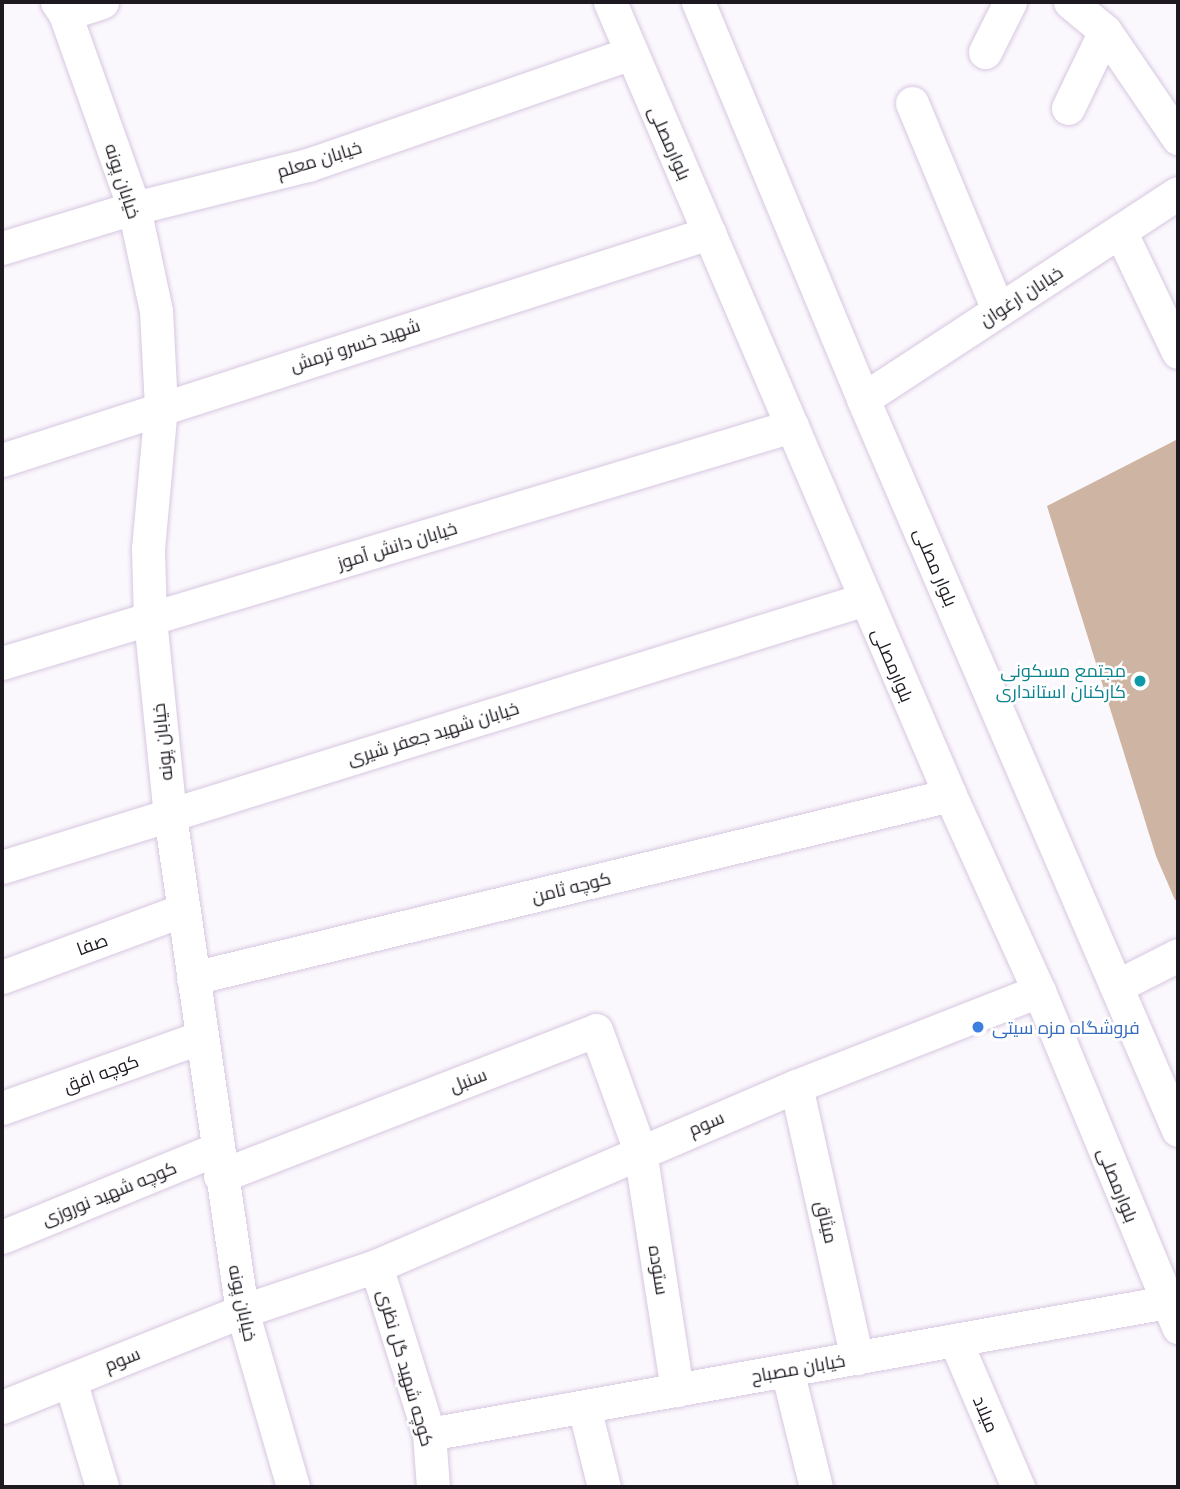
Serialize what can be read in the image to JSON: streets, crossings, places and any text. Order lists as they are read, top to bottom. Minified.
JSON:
{"streets":{"street":["بلوارمصلی","خیابان معلم","خیابان پونه","خیابان ارغوان","شهید خسرو ترمش","خیابان دانش آموز","بلوار مصلی","خیابان شهید جعفر شیری","کوچه ثامن","صفا","کوچه افق","سنبل","سوم","کوچه شهید نوروزی","میثاق","ستوده","کوچه شهید گل نظری","خیابان مصباح","میلاد"]},"crossings":[["بلوارمصلی","خیابان معلم"],["بلوارمصلی","شهید خسرو ترمش"],["بلوارمصلی","خیابان دانش آموز"],["بلوارمصلی","خیابان شهید جعفر شیری"],["بلوارمصلی","کوچه ثامن"],["بلوارمصلی","سوم"],["بلوارمصلی","خیابان مصباح"],["خیابان معلم","خیابان پونه"],["خیابان پونه","شهید خسرو ترمش"],["خیابان پونه","خیابان دانش آموز"],["خیابان پونه","خیابان شهید جعفر شیری"],["خیابان پونه","کوچه ثامن"],["خیابان پونه","صفا"],["خیابان پونه","کوچه افق"],["خیابان پونه","سنبل"],["خیابان پونه","سوم"],["خیابان پونه","کوچه شهید نوروزی"],["خیابان پونه","کوچه شهید گل نظری"],["خیابان ارغوان","بلوار مصلی"],["سنبل","سوم"],["سنبل","کوچه شهید نوروزی"],["سنبل","ستوده"],["سوم","میثاق"],["سوم","ستوده"],["سوم","کوچه شهید گل نظری"],["میثاق","خیابان مصباح"],["ستوده","خیابان مصباح"],["کوچه شهید گل نظری","خیابان مصباح"],["خیابان مصباح","میلاد"]],"places":["مجتمع مسکونی کارکنان استانداری","فروشگاه مزه سیتی"]}
